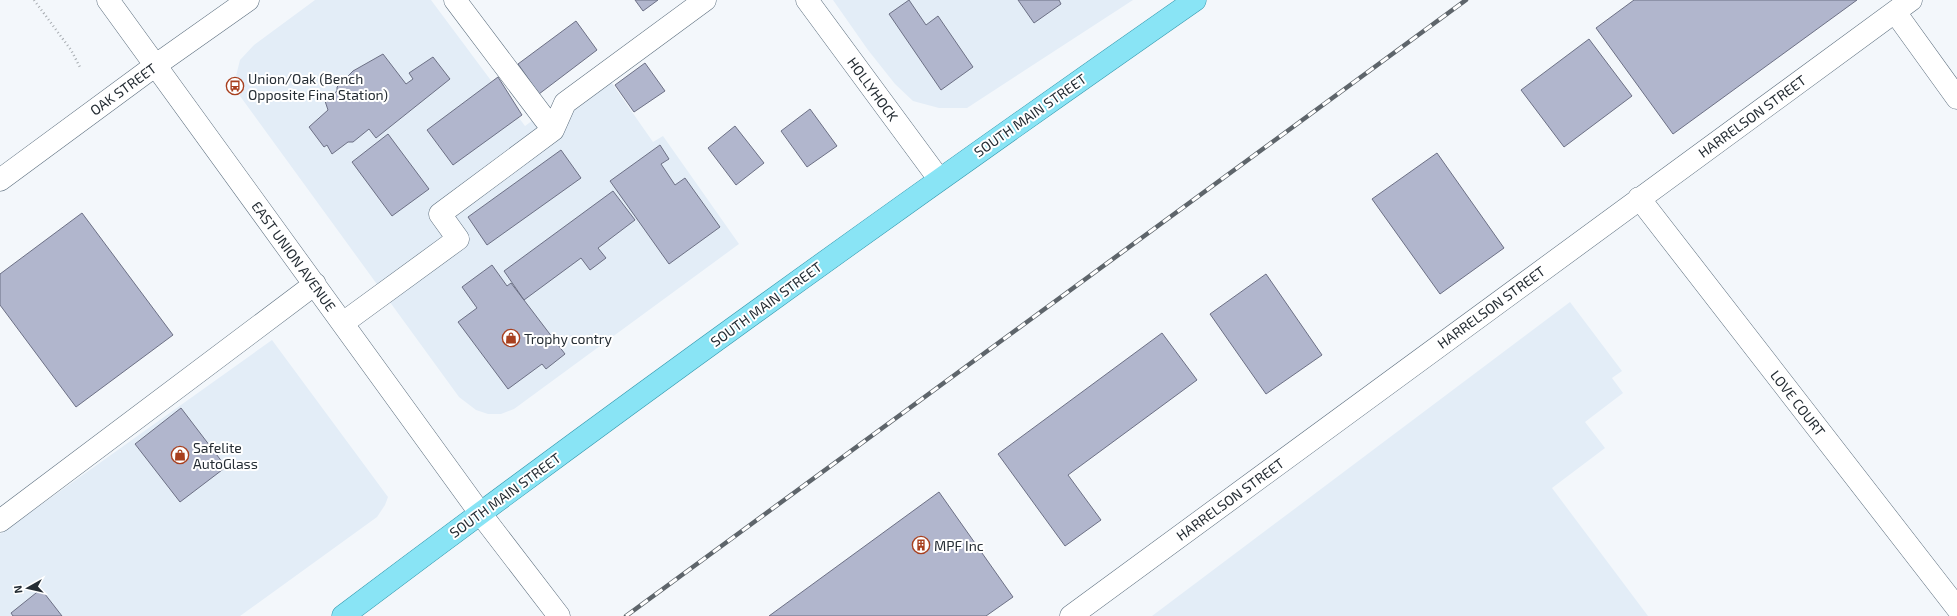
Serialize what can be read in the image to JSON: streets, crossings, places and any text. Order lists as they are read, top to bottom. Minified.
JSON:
{"streets":{"main road":["SOUTH MAIN STREET"],"street":["OAK STREET","HOLLYHOCK","HARRELSON STREET","EAST UNION AVENUE","LOVE COURT"]},"crossings":[["OAK STREET","EAST UNION AVENUE"],["HOLLYHOCK","SOUTH MAIN STREET"],["SOUTH MAIN STREET","EAST UNION AVENUE"],["HARRELSON STREET","LOVE COURT"]],"places":{"bus stop":["Union/Oak (Bench Opposite Fina Station)"],"shop":["Trophy contry","Safelite AutoGlass"],"building":["MPF Inc"]},"north":"left"}
